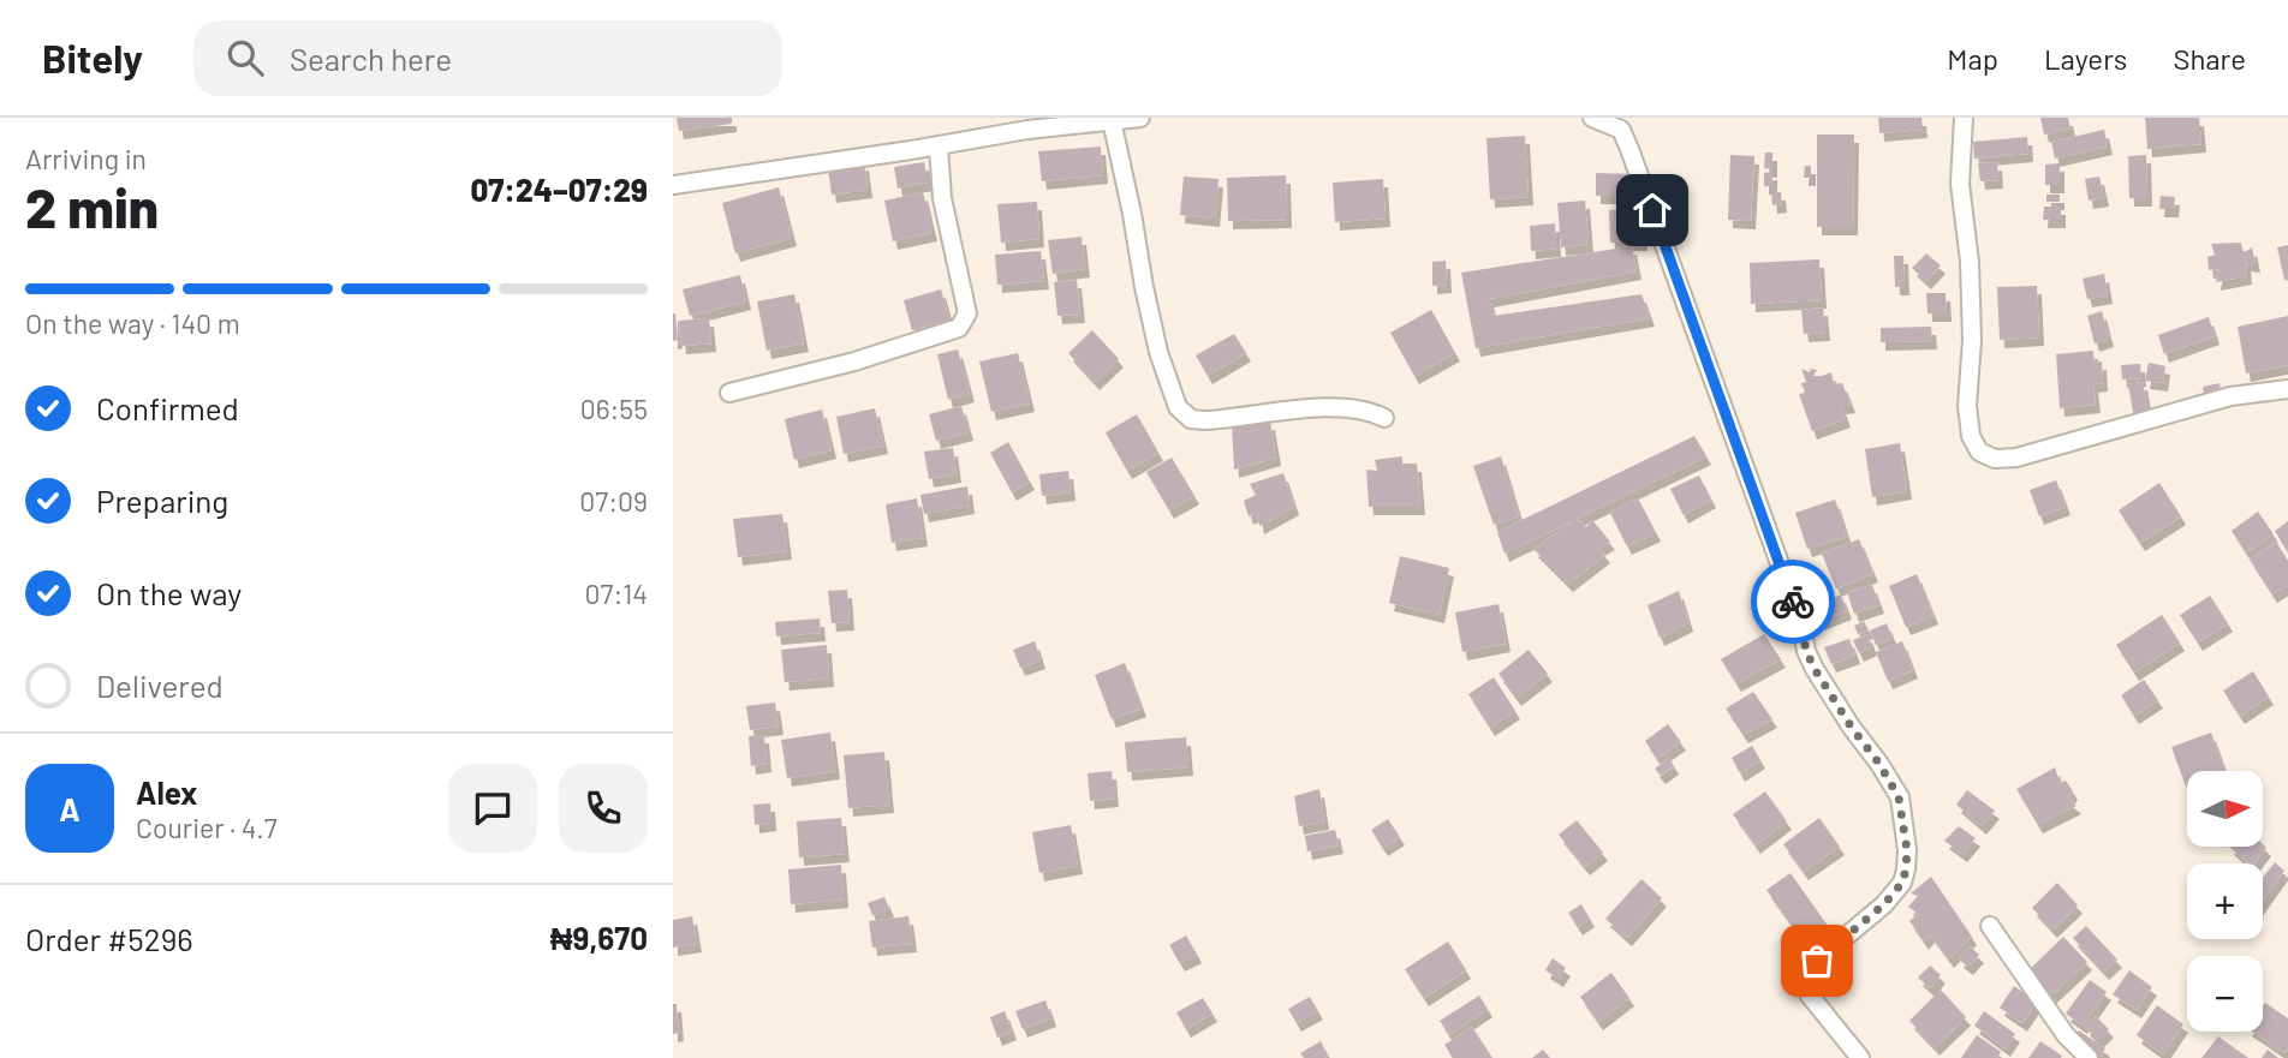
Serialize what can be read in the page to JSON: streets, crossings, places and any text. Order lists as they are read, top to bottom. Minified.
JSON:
{"north":"right","page":{"header":"Bitely","search":"Search here","nav":["Map","Layers","Share"],"heading":["2 min","Arriving in","07:24–07:29"],"panel":["Alex","Courier · 4.7","Order #5296","₦9,670"],"bar":"On the way · 140 m","list":[["Confirmed","06:55"],["Preparing","07:09"],["On the way","07:14"],"Delivered"],"round":"A","map_buttons":["+","−"]}}
